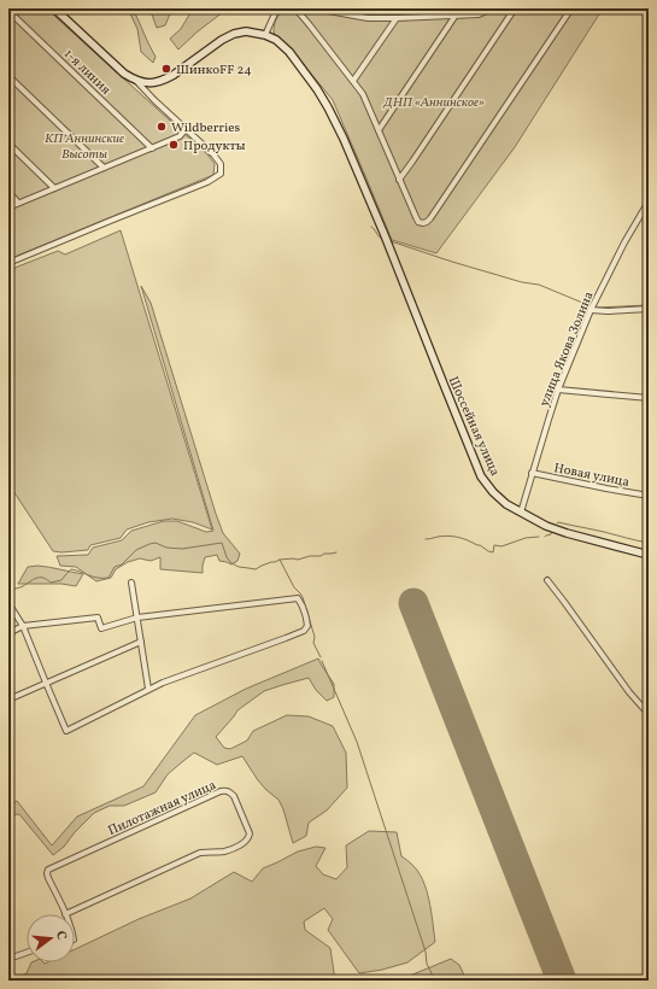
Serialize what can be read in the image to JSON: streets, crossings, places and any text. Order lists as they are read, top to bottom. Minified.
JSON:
{"streets":{"main road":["Шоссейная улица"],"street":["1-я линия","улица Якова Золина","Новая улица","Пилотажная улица"]},"crossings":[["улица Якова Золина","Шоссейная улица"],["улица Якова Золина","Новая улица"]],"parks":["ДНП «Аннинское»","КП Аннинские Высоты"],"places":["ШинкоFF 24","Wildberries","Продукты"],"north":"right"}
